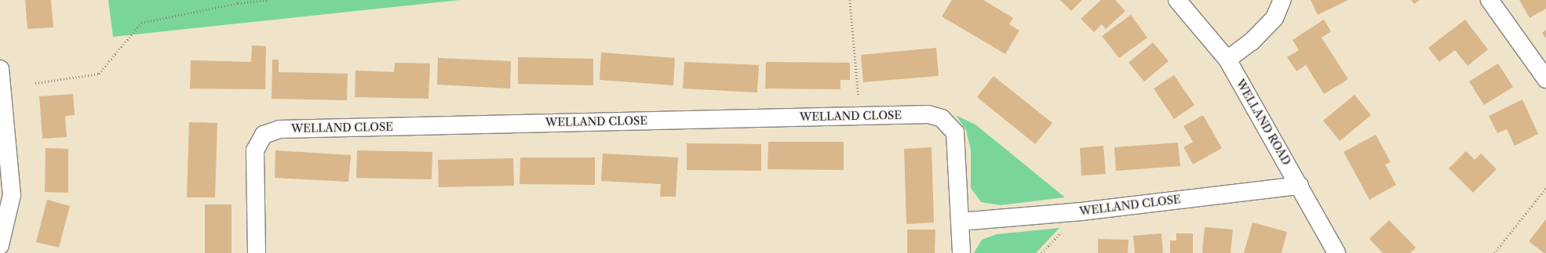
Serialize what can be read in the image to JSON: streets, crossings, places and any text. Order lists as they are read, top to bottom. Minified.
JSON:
{"streets":{"street":["WELLAND CLOSE","WELLAND ROAD"]},"crossings":[["WELLAND CLOSE","WELLAND ROAD"]]}
